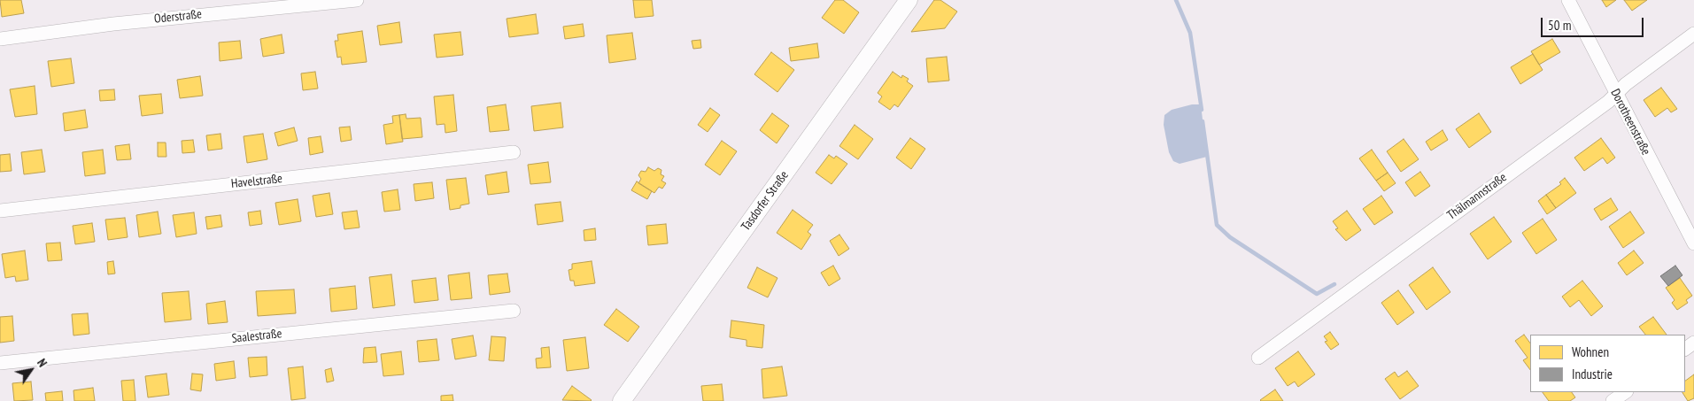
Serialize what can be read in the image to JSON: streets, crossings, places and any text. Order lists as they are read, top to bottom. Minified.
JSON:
{"streets":{"main road":["Tasdorfer Straße"],"street":["Oderstraße","Dorotheenstraße","Havelstraße","Thälmannstraße","Saalestraße"]},"crossings":[["Dorotheenstraße","Thälmannstraße"]],"legend":["Wohnen","Industrie"],"scale_bar":"50 m","north":"top right"}
